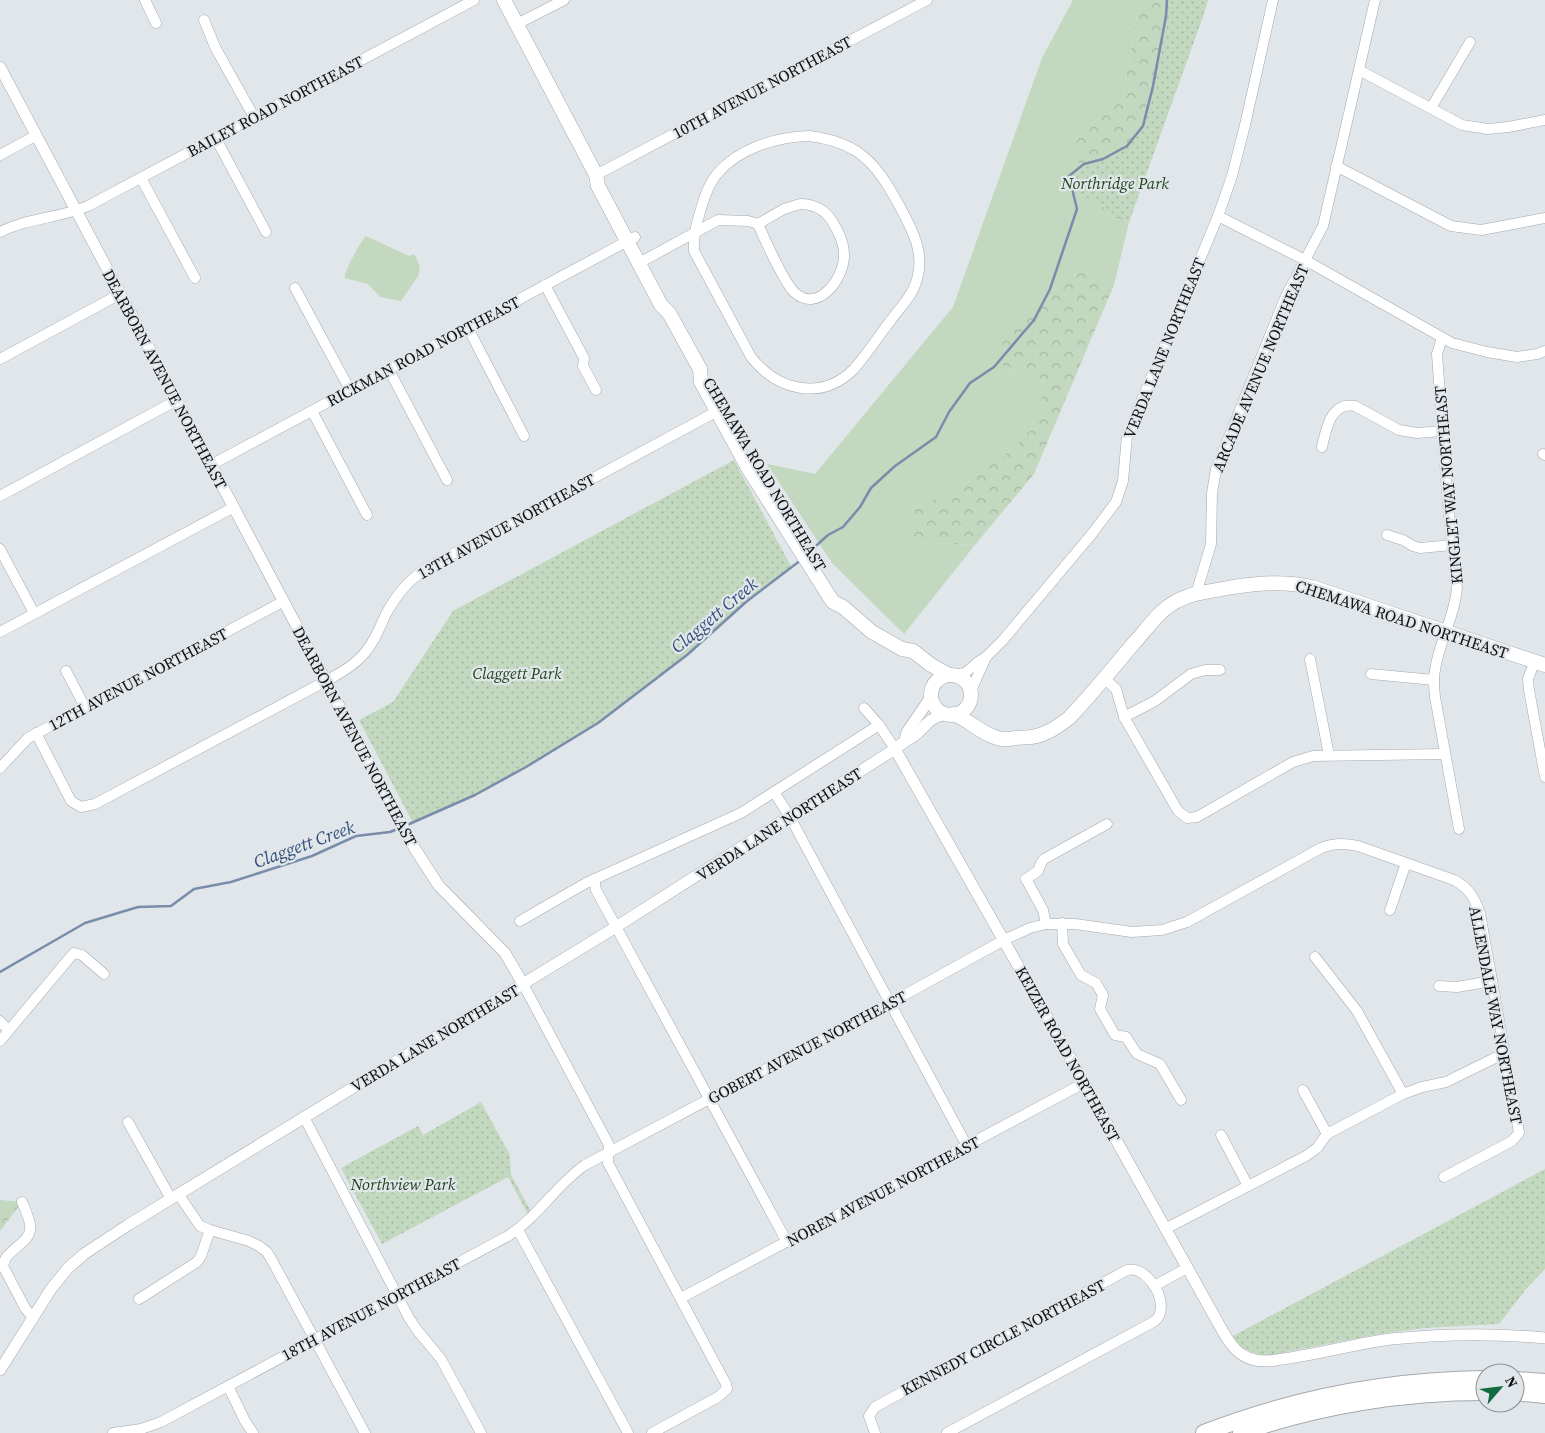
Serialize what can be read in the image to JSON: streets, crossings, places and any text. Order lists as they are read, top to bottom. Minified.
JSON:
{"streets":{"main road":["CHEMAWA ROAD NORTHEAST"],"street":["10TH AVENUE NORTHEAST","BAILEY ROAD NORTHEAST","VERDA LANE NORTHEAST","RICKMAN ROAD NORTHEAST","ARCADE AVENUE NORTHEAST","DEARBORN AVENUE NORTHEAST","KINGLET WAY NORTHEAST","13TH AVENUE NORTHEAST","12TH AVENUE NORTHEAST","ALLENDALE WAY NORTHEAST","GOBERT AVENUE NORTHEAST","KEIZER ROAD NORTHEAST","NOREN AVENUE NORTHEAST","18TH AVENUE NORTHEAST","KENNEDY CIRCLE NORTHEAST"]},"crossings":[["10TH AVENUE NORTHEAST","CHEMAWA ROAD NORTHEAST"],["BAILEY ROAD NORTHEAST","DEARBORN AVENUE NORTHEAST"],["VERDA LANE NORTHEAST","DEARBORN AVENUE NORTHEAST"],["VERDA LANE NORTHEAST","CHEMAWA ROAD NORTHEAST"],["VERDA LANE NORTHEAST","KEIZER ROAD NORTHEAST"],["RICKMAN ROAD NORTHEAST","DEARBORN AVENUE NORTHEAST"],["RICKMAN ROAD NORTHEAST","CHEMAWA ROAD NORTHEAST"],["ARCADE AVENUE NORTHEAST","CHEMAWA ROAD NORTHEAST"],["DEARBORN AVENUE NORTHEAST","13TH AVENUE NORTHEAST"],["DEARBORN AVENUE NORTHEAST","12TH AVENUE NORTHEAST"],["DEARBORN AVENUE NORTHEAST","GOBERT AVENUE NORTHEAST"],["DEARBORN AVENUE NORTHEAST","NOREN AVENUE NORTHEAST"],["DEARBORN AVENUE NORTHEAST","18TH AVENUE NORTHEAST"],["CHEMAWA ROAD NORTHEAST","KINGLET WAY NORTHEAST"],["CHEMAWA ROAD NORTHEAST","13TH AVENUE NORTHEAST"],["13TH AVENUE NORTHEAST","12TH AVENUE NORTHEAST"],["ALLENDALE WAY NORTHEAST","GOBERT AVENUE NORTHEAST"],["ALLENDALE WAY NORTHEAST","KEIZER ROAD NORTHEAST"],["GOBERT AVENUE NORTHEAST","KEIZER ROAD NORTHEAST"],["GOBERT AVENUE NORTHEAST","18TH AVENUE NORTHEAST"],["KEIZER ROAD NORTHEAST","NOREN AVENUE NORTHEAST"]],"water":["Claggett Creek"],"parks":["Northridge Park","Claggett Park","Northview Park"],"north":"top right"}
